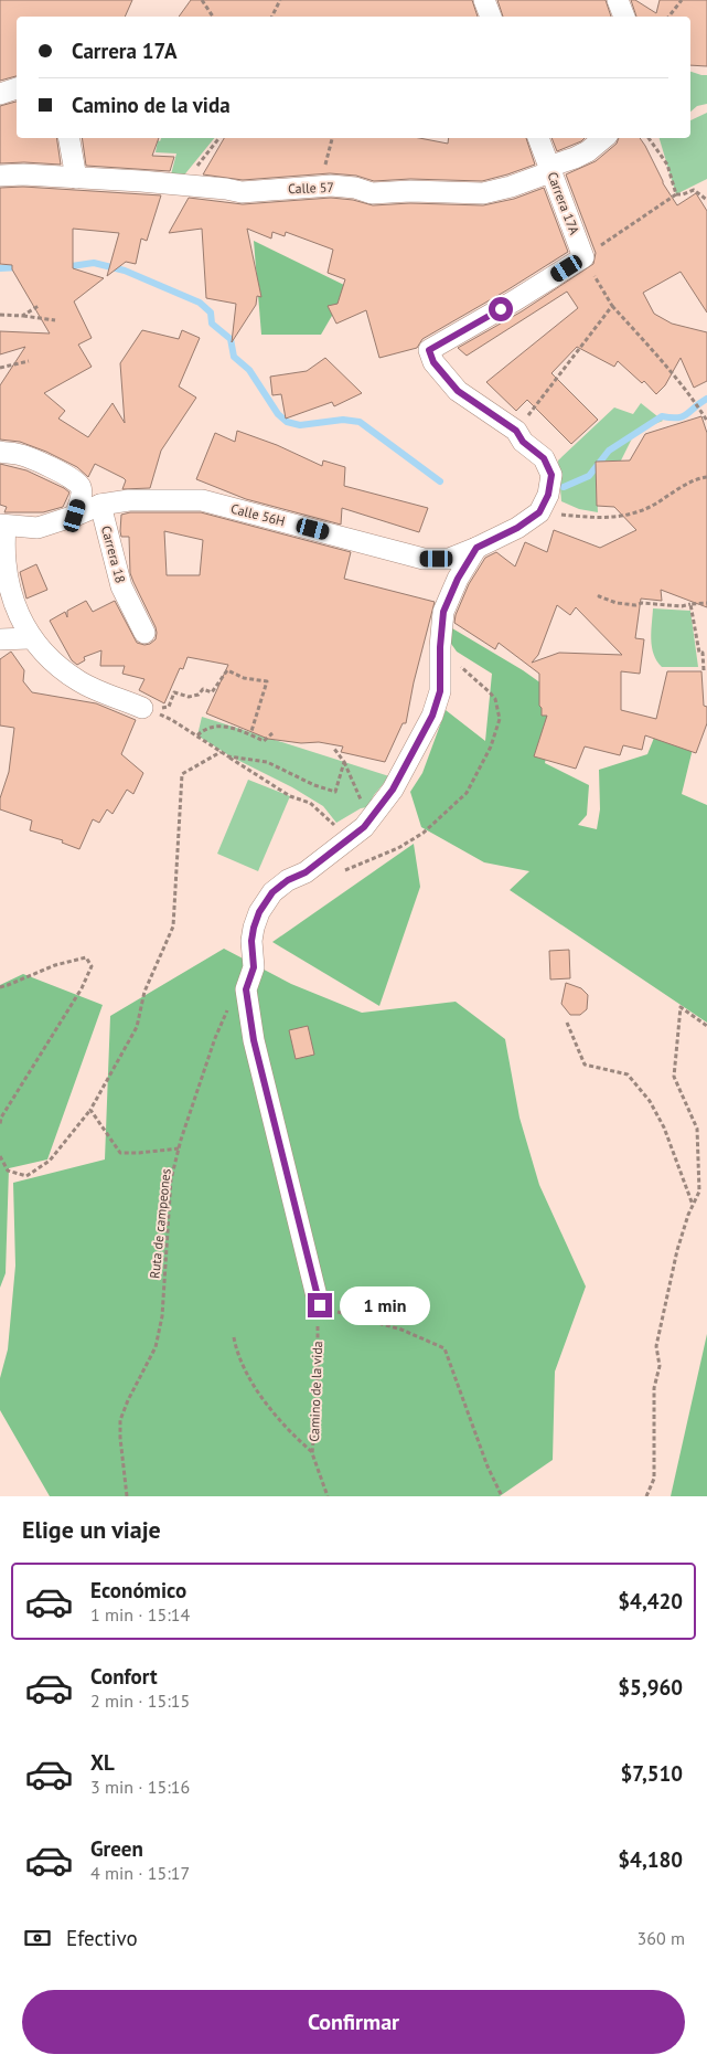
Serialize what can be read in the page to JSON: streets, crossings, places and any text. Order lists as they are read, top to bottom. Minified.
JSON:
{"streets":{"street":["Calle 57","Carrera 17A","Calle 56H","Carrera 18"],"path":["Ruta de campeones","Camino de la vida"]},"crossings":[["Calle 57","Carrera 17A"],["Calle 56H","Carrera 18"]],"page":{"banner":["Carrera 17A","Camino de la vida"],"bubble":"1 min","heading":"Elige un viaje","list":[{"name":"Económico","note":"1 min · 15:14","value":"$4,420"},{"name":"Confort","note":"2 min · 15:15","value":"$5,960"},{"name":"XL","note":"3 min · 15:16","value":"$7,510"},{"name":"Green","note":"4 min · 15:17","value":"$4,180"}],"pay":["Efectivo","360 m"],"buttons":"Confirmar"}}
